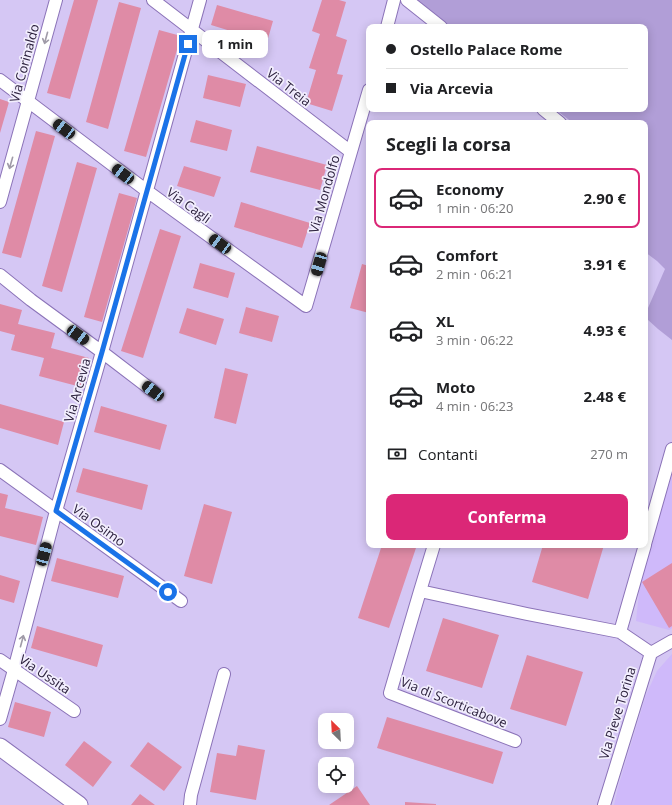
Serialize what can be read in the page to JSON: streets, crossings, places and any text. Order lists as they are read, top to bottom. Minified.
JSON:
{"streets":{"street":["Via Corinaldo","Via Treia","Via Mondolfo","Via Cagli","Via Arcevia","Via Osimo","Via Ussita","Via di Scorticabove","Via Pieve Torina"]},"crossings":[["Via Corinaldo","Via Cagli"],["Via Treia","Via Mondolfo"],["Via Treia","Via Arcevia"],["Via Mondolfo","Via Cagli"],["Via Cagli","Via Arcevia"],["Via Arcevia","Via Osimo"],["Via Arcevia","Via Ussita"]],"one_way":["Via Corinaldo"],"north":"top left","page":{"banner":["Ostello Palace Rome","Via Arcevia"],"bubble":"1 min","heading":"Scegli la corsa","list":[{"name":"Economy","note":"1 min · 06:20","value":"2.90 €"},{"name":"Comfort","note":"2 min · 06:21","value":"3.91 €"},{"name":"XL","note":"3 min · 06:22","value":"4.93 €"},{"name":"Moto","note":"4 min · 06:23","value":"2.48 €"}],"pay":["Contanti","270 m"],"buttons":"Conferma"}}
